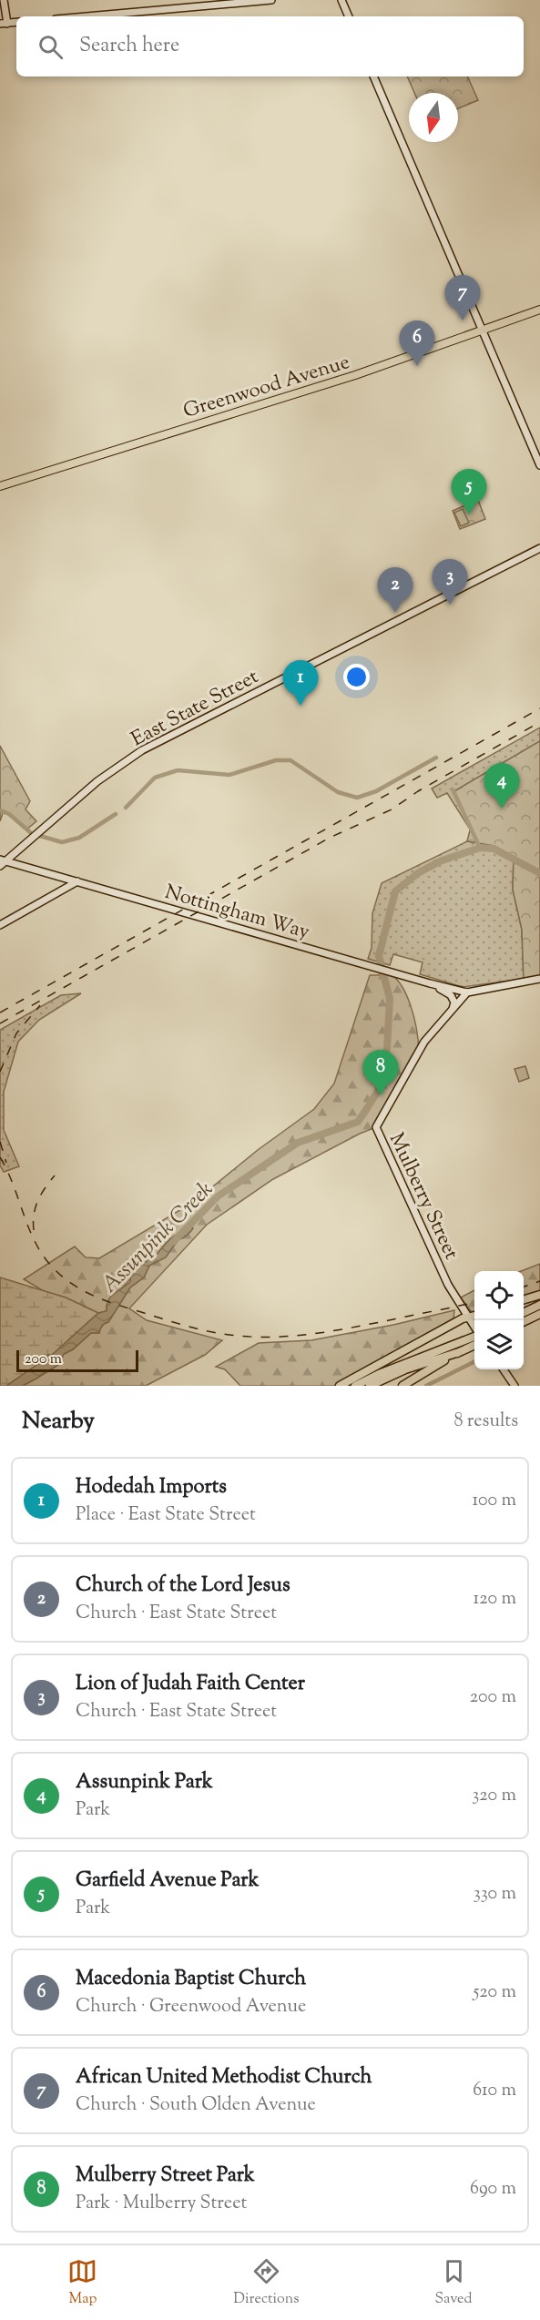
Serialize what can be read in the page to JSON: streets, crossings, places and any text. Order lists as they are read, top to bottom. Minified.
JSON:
{"streets":{"main road":["Greenwood Avenue"],"street":["East State Street","Nottingham Way","Mulberry Street"]},"crossings":[["East State Street","Nottingham Way"],["Nottingham Way","Mulberry Street"]],"water":["Assunpink Creek"],"scale_bar":"200 m","north":"bottom","page":{"search":"Search here","pins":["7","6","5","3","2","1","4","8"],"scale":"200 m","heading":["Nearby","8 results"],"list":[{"mark":"1","name":"Hodedah Imports","note":"Place · East State Street","value":"100 m"},{"mark":"2","name":"Church of the Lord Jesus","note":"Church · East State Street","value":"120 m"},{"mark":"3","name":"Lion of Judah Faith Center","note":"Church · East State Street","value":"200 m"},{"mark":"4","name":"Assunpink Park","note":"Park","value":"320 m"},{"mark":"5","name":"Garfield Avenue Park","note":"Park","value":"330 m"},{"mark":"6","name":"Macedonia Baptist Church","note":"Church · Greenwood Avenue","value":"520 m"},{"mark":"7","name":"African United Methodist Church","note":"Church · South Olden Avenue","value":"610 m"},{"mark":"8","name":"Mulberry Street Park","note":"Park · Mulberry Street","value":"690 m"}],"nav":["Map","Directions","Saved"]}}
